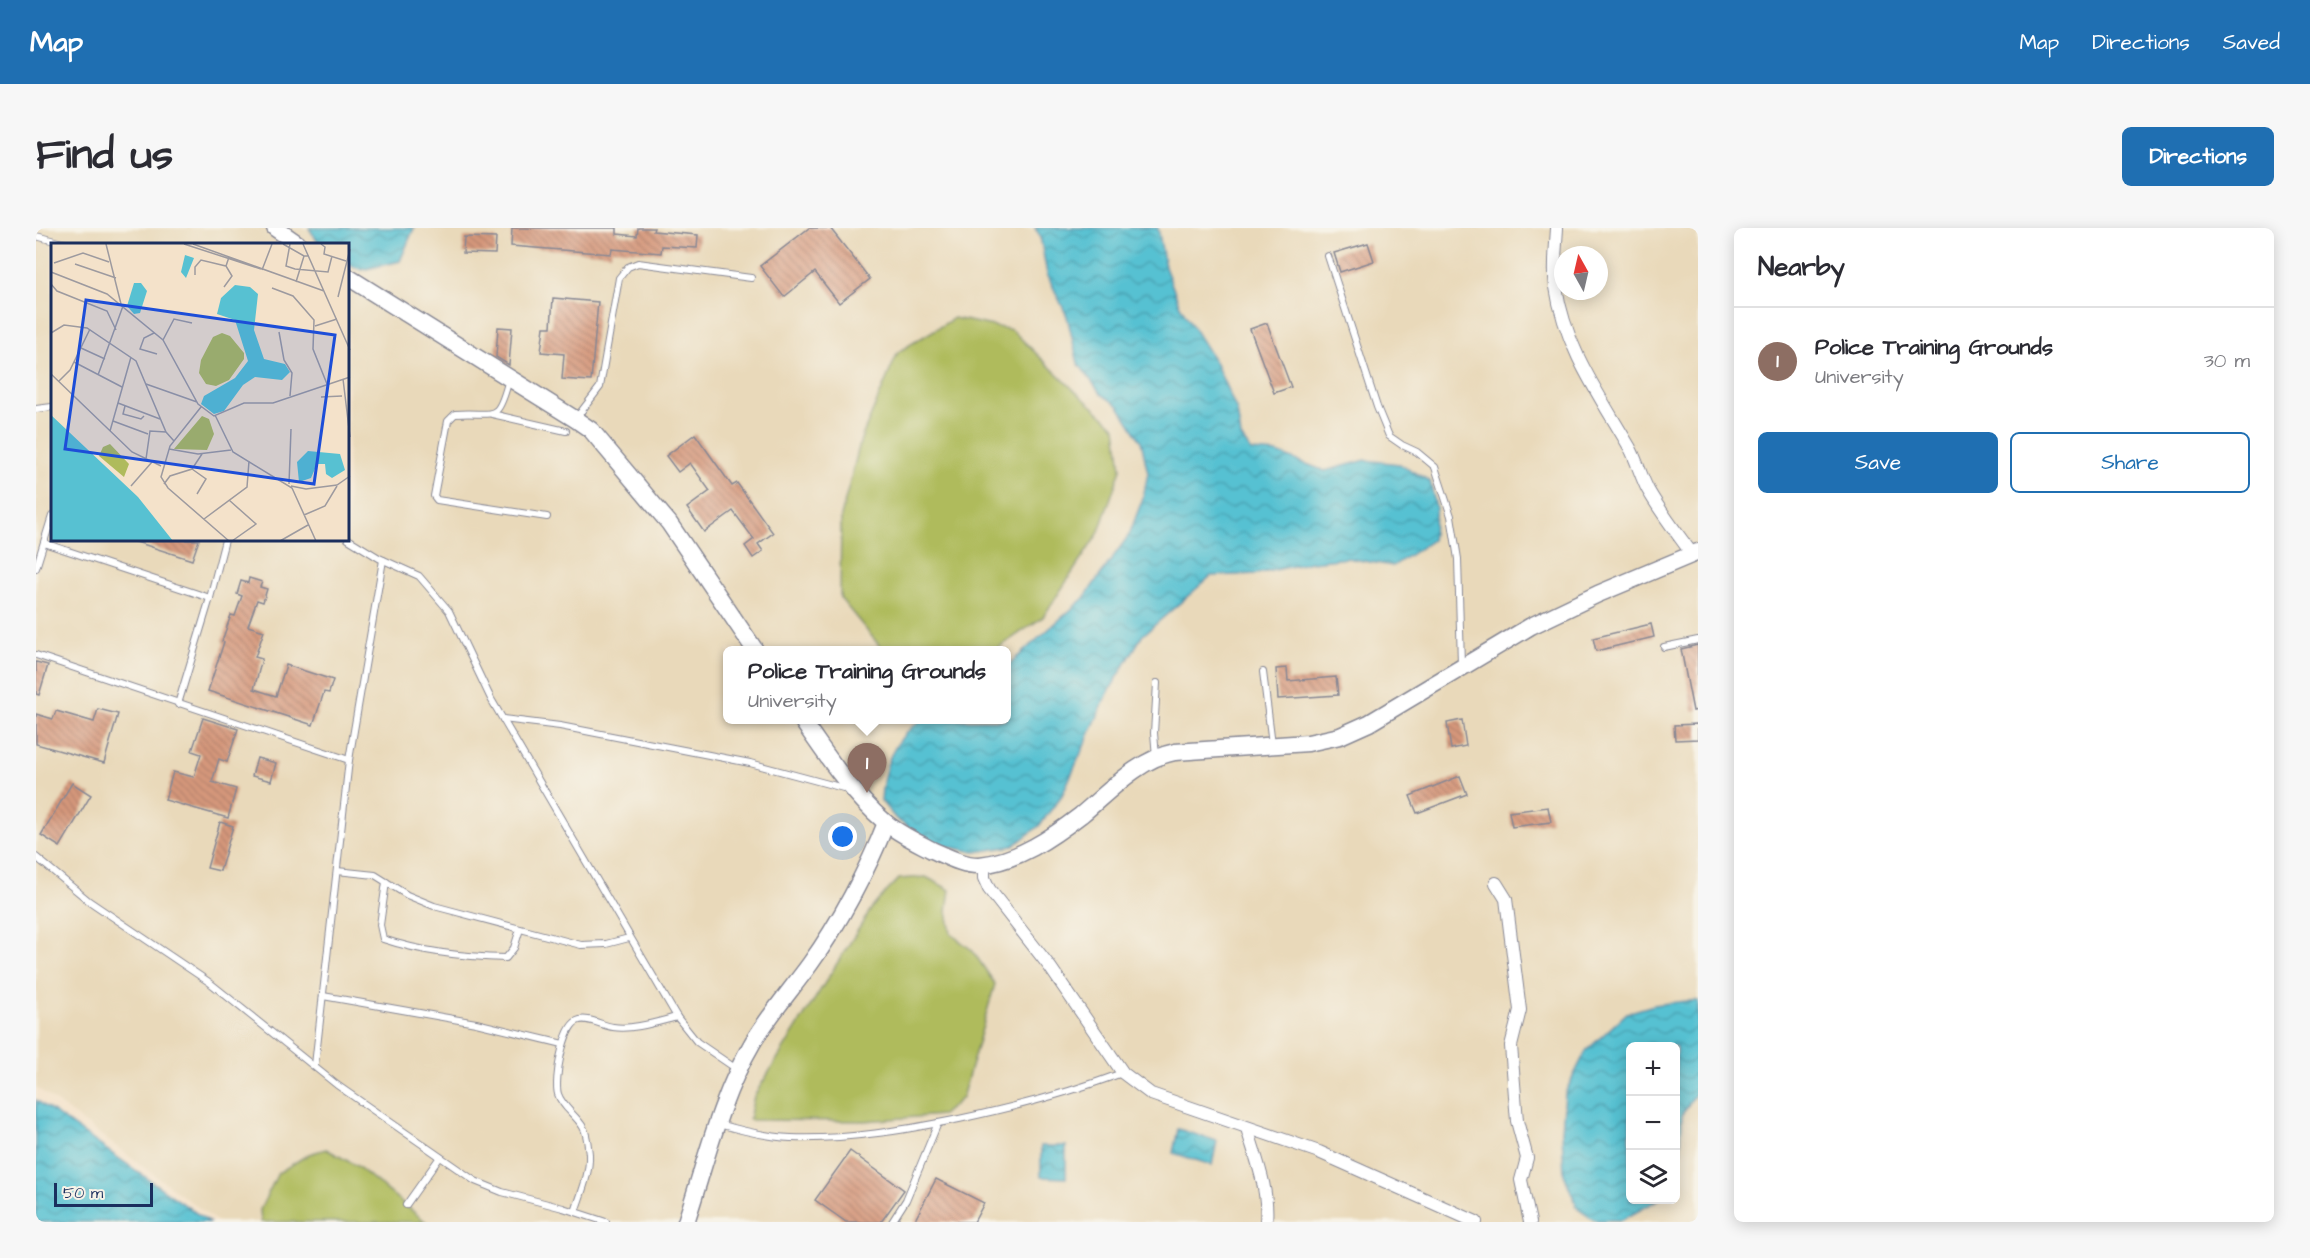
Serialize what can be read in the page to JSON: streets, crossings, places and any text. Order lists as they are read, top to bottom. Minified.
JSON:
{"scale_bar":"50 m","north":"top","page":{"header":"Map","nav":["Map","Directions","Saved"],"title":"Find us","buttons":["Directions",["Save","Share"]],"heading":"Nearby","list":[{"mark":"1","name":"Police Training Grounds","note":"University","value":"30 m"}],"popup":["Police Training Grounds","University"],"pins":"1","map_buttons":["+","−"],"scale":"50 m"}}
